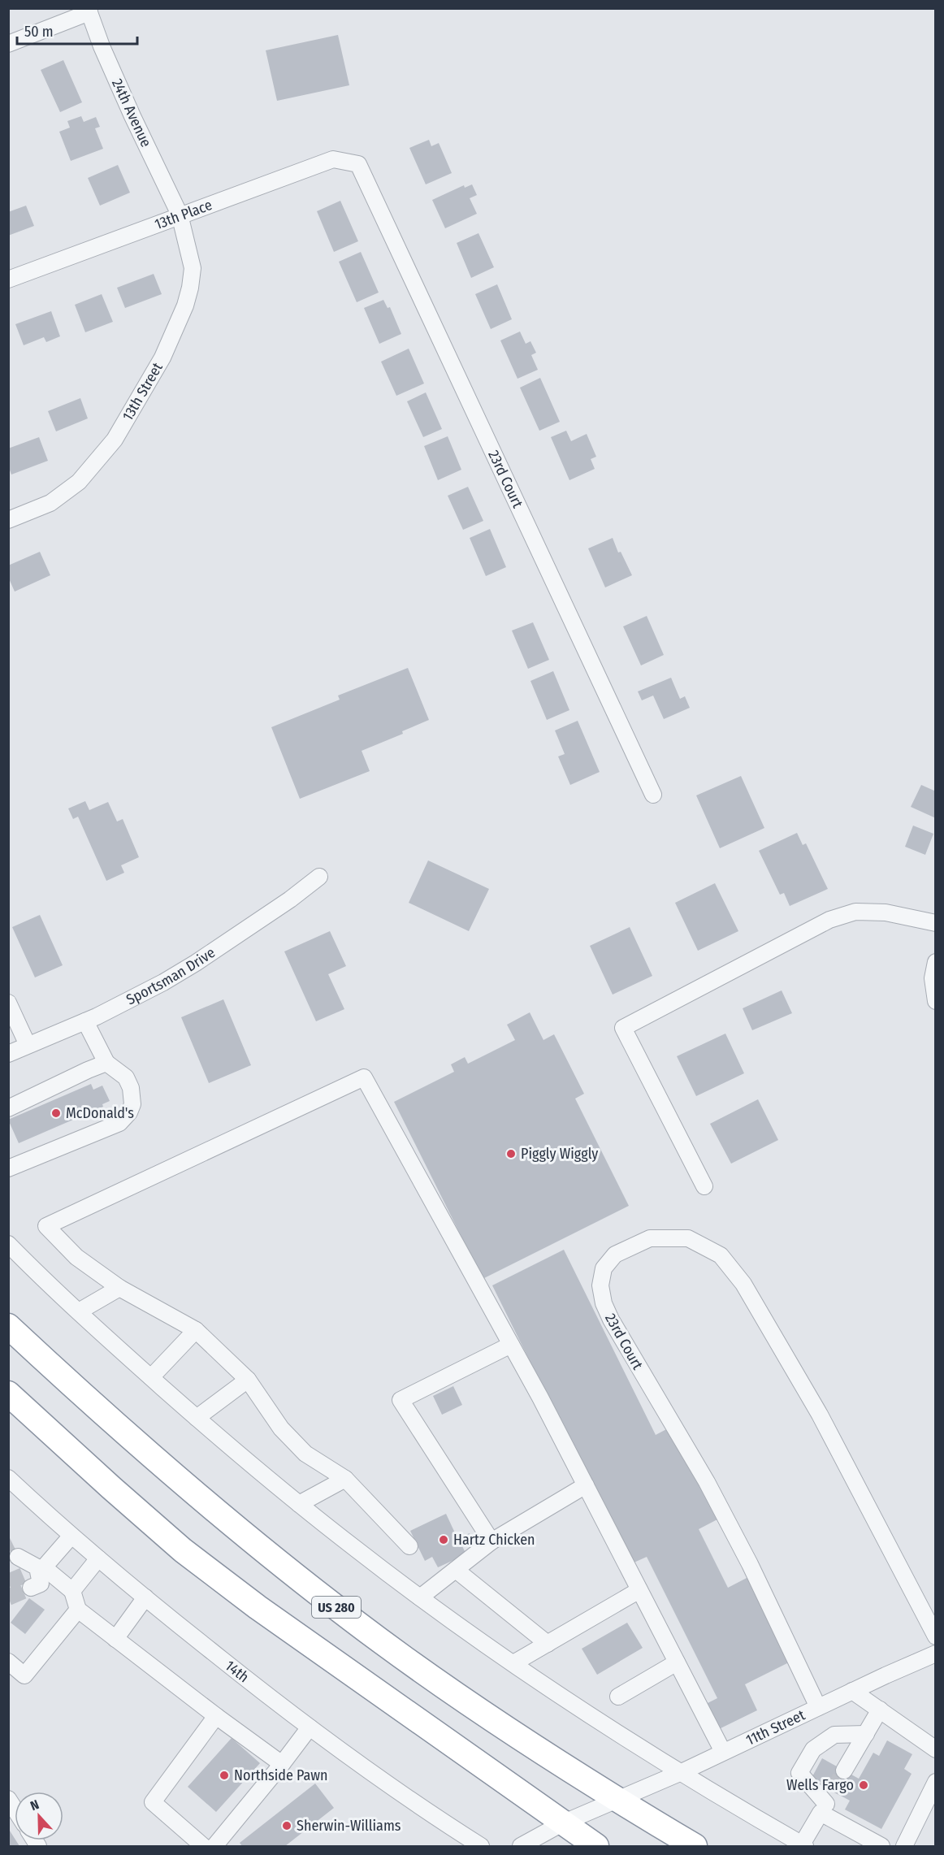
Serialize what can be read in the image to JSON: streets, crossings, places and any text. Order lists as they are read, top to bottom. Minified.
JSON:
{"streets":{"highway":["US 280"],"street":["24th Avenue","13th Place","13th Street","23rd Court","Sportsman Drive","14th","11th Street"]},"crossings":[["24th Avenue","13th Place"],["24th Avenue","13th Street"],["13th Place","13th Street"],["13th Place","23rd Court"],["23rd Court","11th Street"],["US 280","11th Street"]],"places":["McDonald's","Piggly Wiggly","Hartz Chicken","Northside Pawn","Wells Fargo","Sherwin-Williams"],"scale_bar":"50 m","north":"top"}
